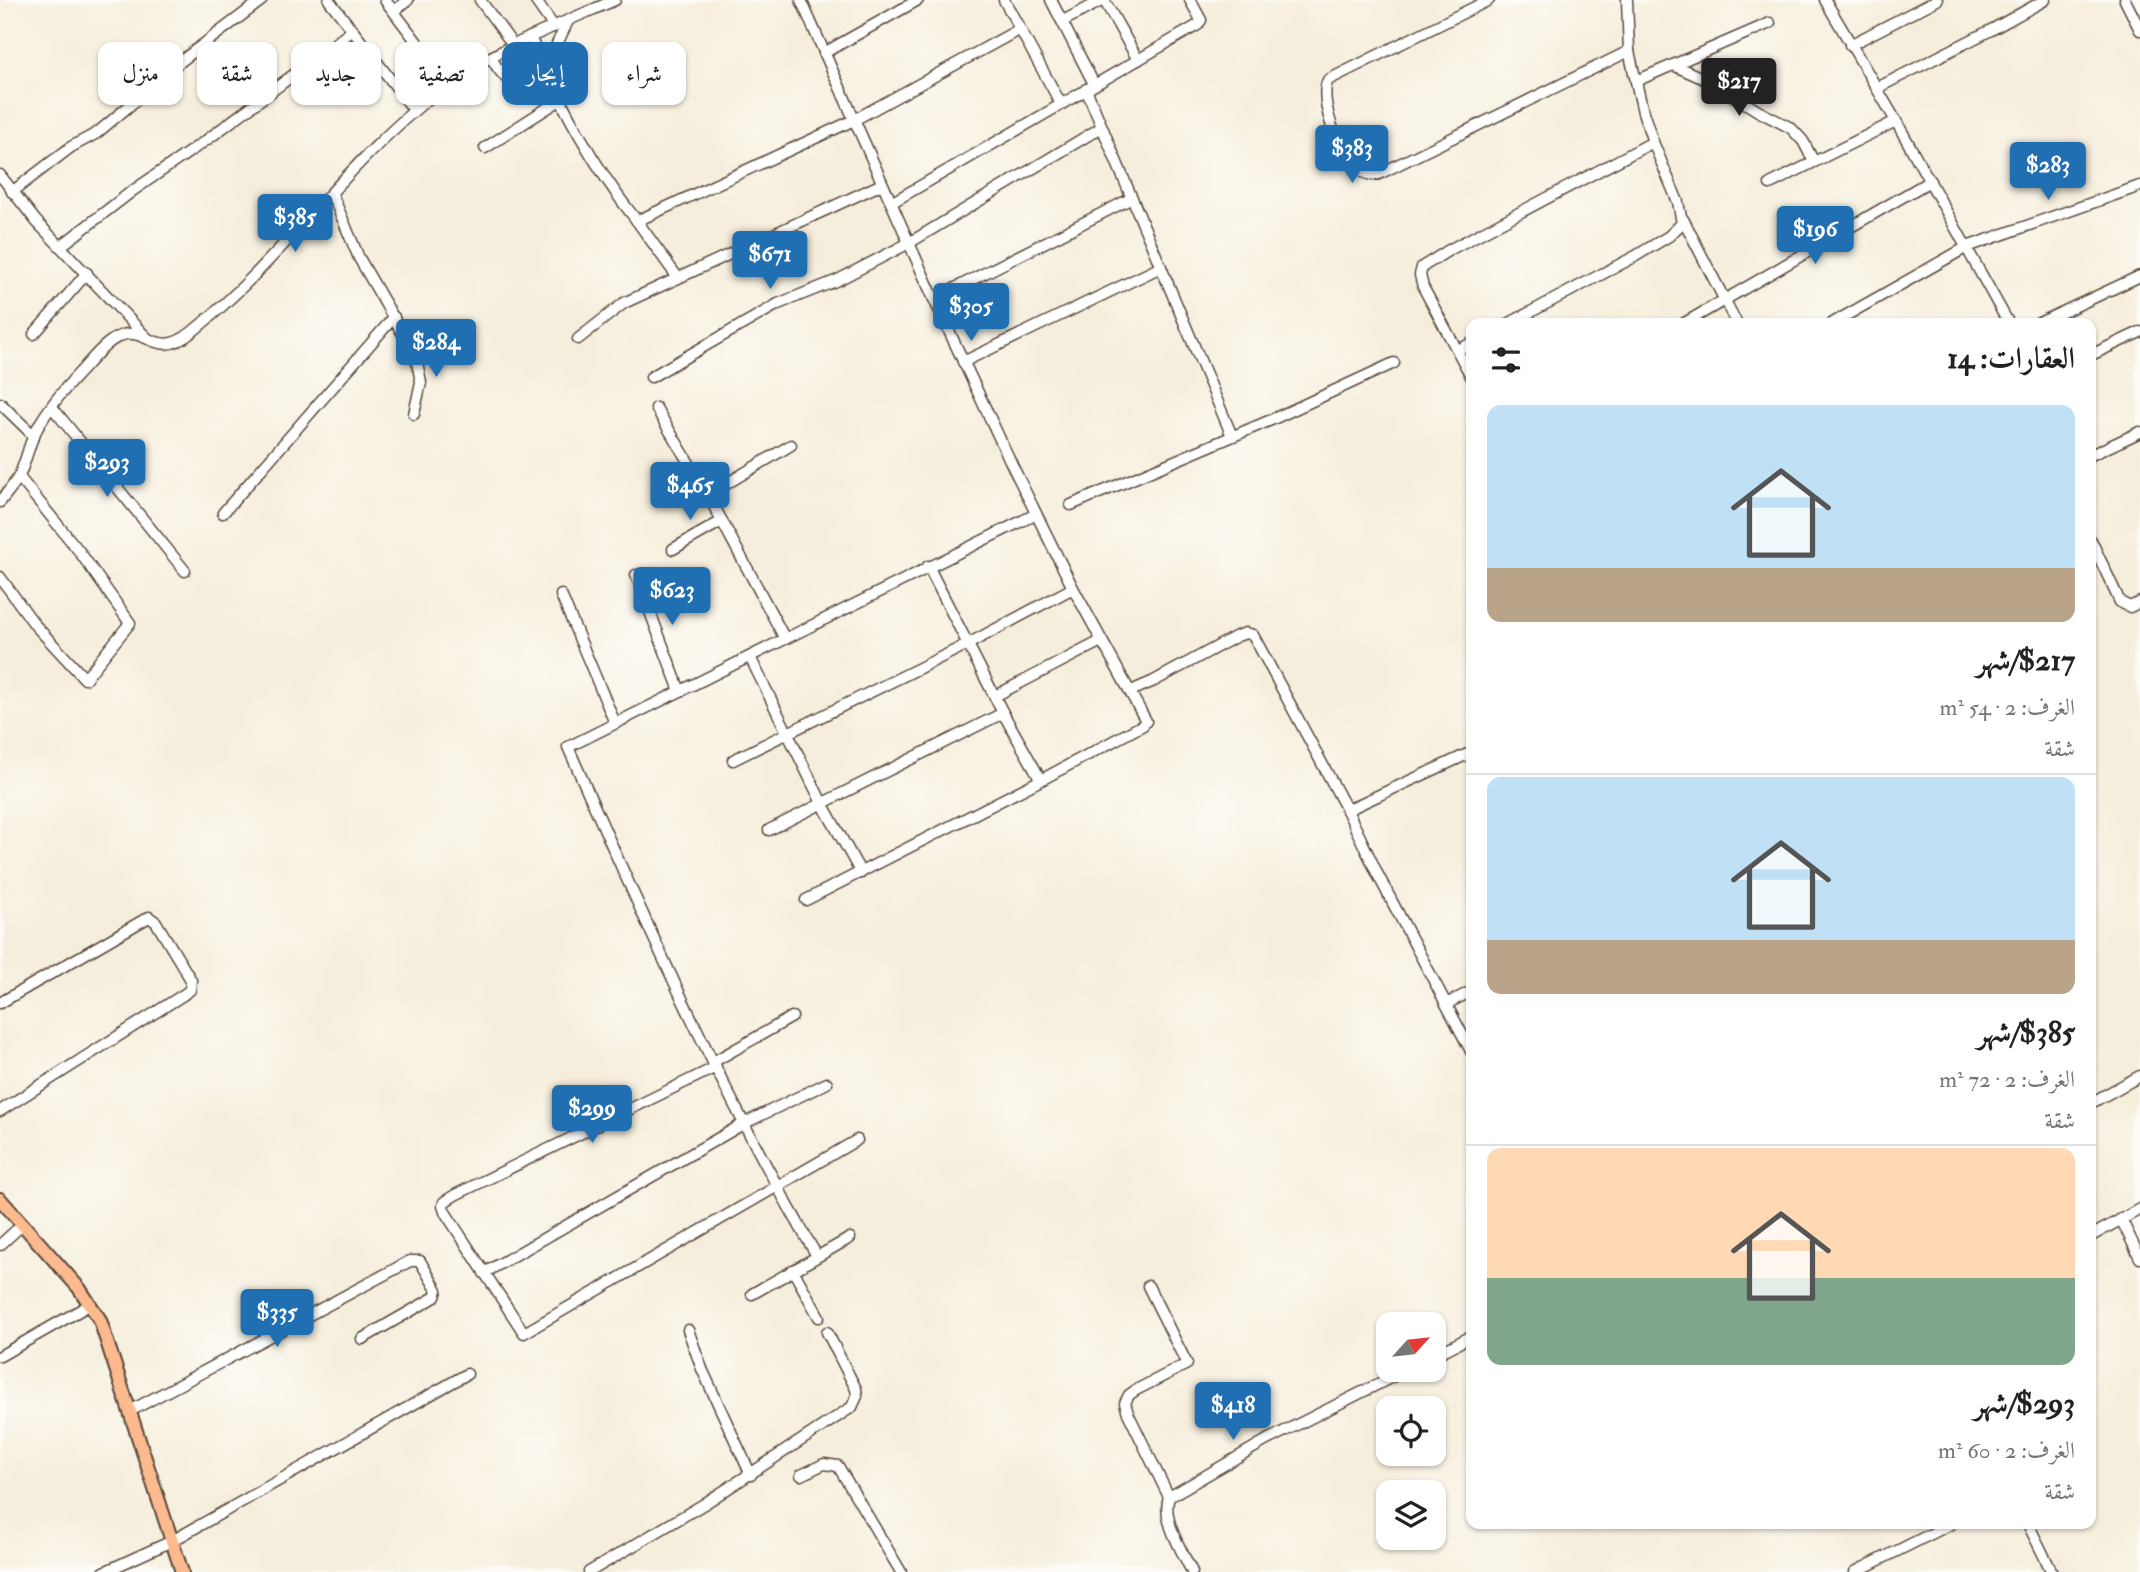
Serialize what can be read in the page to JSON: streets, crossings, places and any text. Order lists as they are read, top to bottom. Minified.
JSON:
{"north":"top right","page":{"chip":["شراء","إيجار","تصفية","جديد","شقة","منزل"],"price":["$217","$383","$283","$385","$196","$671","$305","$284","$293","$465","$623","$299","$335","$418"],"heading":"العقارات: 14","list":[{"name":"$217/شهر","note":"الغرف: 2 · 54 m² · شقة"},{"name":"$385/شهر","note":"الغرف: 2 · 72 m² · شقة"},{"name":"$293/شهر","note":"الغرف: 2 · 60 m² · شقة"}]}}
